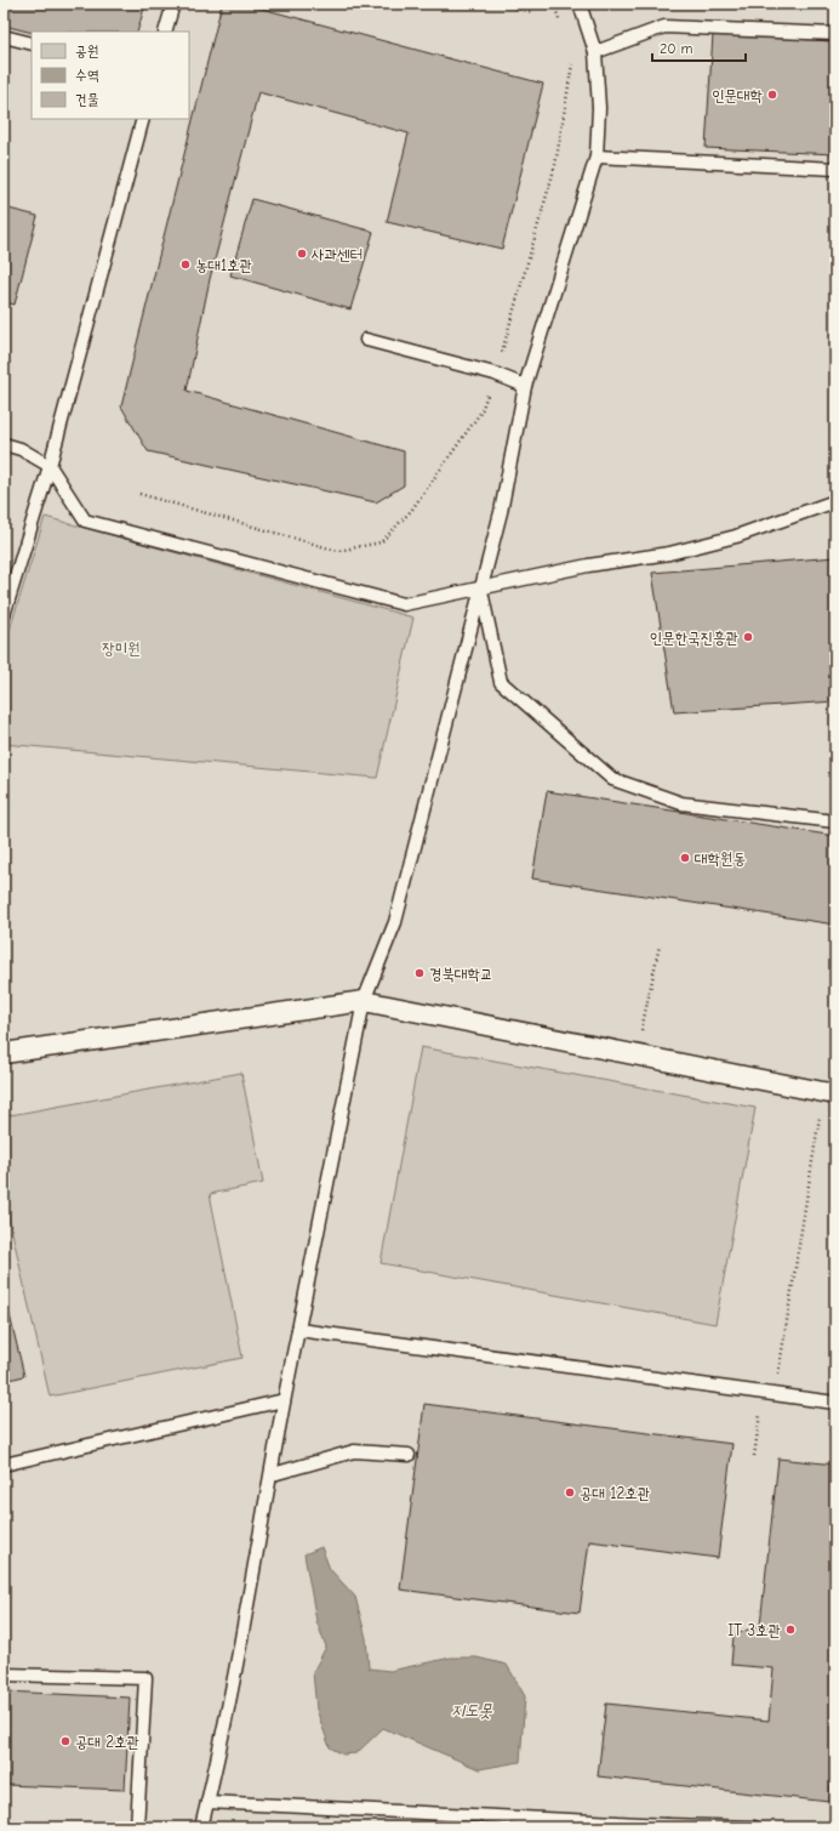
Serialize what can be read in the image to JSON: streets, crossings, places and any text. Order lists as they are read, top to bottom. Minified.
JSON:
{"water":["지도못"],"parks":["장미원"],"places":["인문대학","사과센터","농대1호관","인문한국진흥관","대학원동","경북대학교","공대 12호관","IT 3호관","공대 2호관"],"legend":["공원","수역","건물"],"scale_bar":"20 m"}
